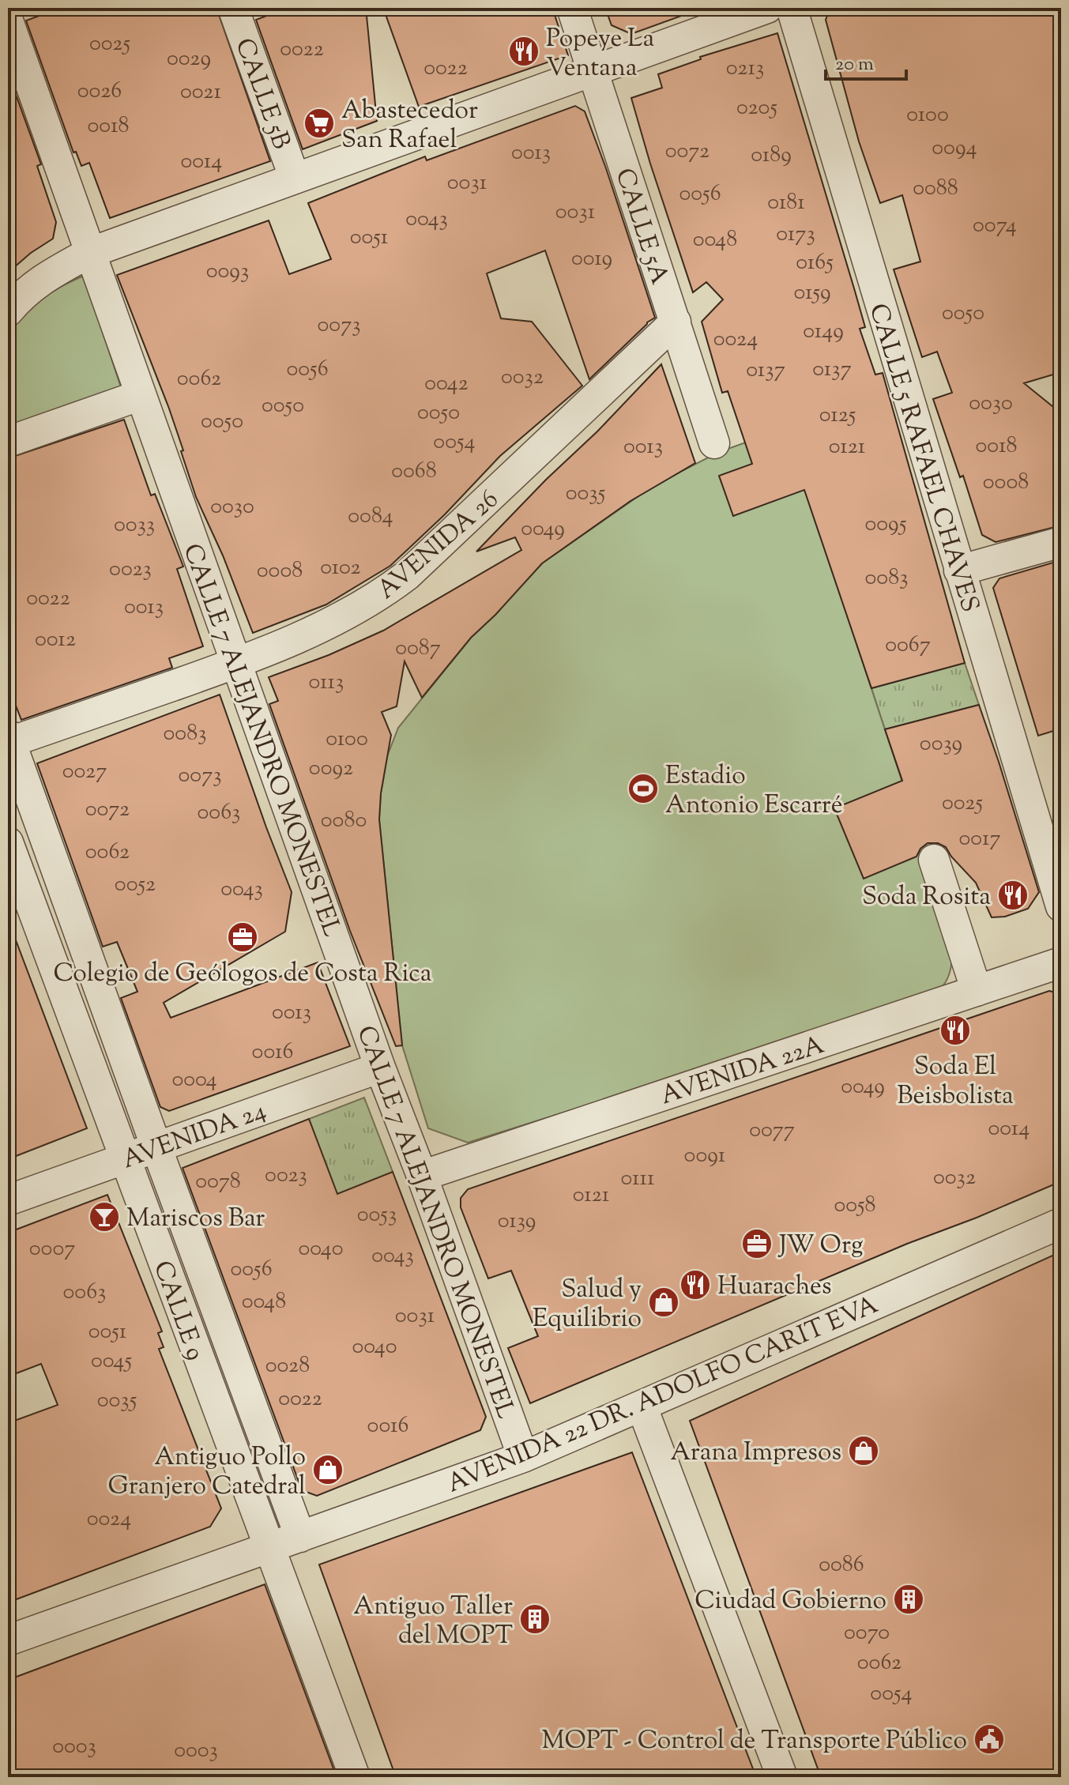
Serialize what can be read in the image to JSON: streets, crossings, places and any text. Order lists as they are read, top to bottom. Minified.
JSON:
{"streets":{"street":["CALLE 5B","CALLE 5A","CALLE 5 RAFAEL CHAVES","AVENIDA 26","CALLE 7 ALEJANDRO MONESTEL","AVENIDA 22A","AVENIDA 24","CALLE 9","AVENIDA 22 DR. ADOLFO CARIT EVA"]},"crossings":[["CALLE 5A","AVENIDA 26"],["AVENIDA 26","CALLE 7 ALEJANDRO MONESTEL"],["AVENIDA 26","CALLE 9"],["CALLE 7 ALEJANDRO MONESTEL","AVENIDA 22A"],["CALLE 7 ALEJANDRO MONESTEL","AVENIDA 24"],["CALLE 7 ALEJANDRO MONESTEL","AVENIDA 22 DR. ADOLFO CARIT EVA"],["AVENIDA 24","CALLE 9"],["CALLE 9","AVENIDA 22 DR. ADOLFO CARIT EVA"]],"places":{"restaurant":["Popeye La Ventana","Soda Rosita","Soda El Beisbolista","Huaraches"],"supermarket":["Abastecedor San Rafael"],"sports":["Estadio Antonio Escarré"],"office":["Colegio de Geólogos de Costa Rica","JW Org"],"bar":["Mariscos Bar"],"shop":["Salud y Equilibrio","Arana Impresos","Antiguo Pollo Granjero Catedral"],"building":["Ciudad Gobierno","Antiguo Taller del MOPT"],"public building":["MOPT - Control de Transporte Público"]},"house_numbers":["0025","0022","0029","0022","0213","0026","0021","0205","0100","0018","0094","0072","0013","0189","0014","0031","0088","0056","0181","0031","0043","0074","0173","0051","0048","0019","0165","0093","0159","0050","0073","0149","0024","0056","0137","0137","0032","0062","0042","0030","0050","0050","0125","0050","0054","0018","0013","0121","0068","0008","0035","0030","0084","0095","0033","0049","0102","0023","0008","0083","0022","0013","0012","0067","0087","0113","0083","0100","0039","0092","0027","0073","0025","0072","0063","0080","0017","0062","0052","0043","0013","0016","0004","0049","0014","0077","0091","0023","0032","0111","0078","0121","0058","0053","0139","0007","0040","0043","0056","0063","0048","0031","0051","0040","0045","0028","0022","0035","0016","0024","0086","0070","0062","0054","0003","0003"],"scale_bar":"20 m"}
